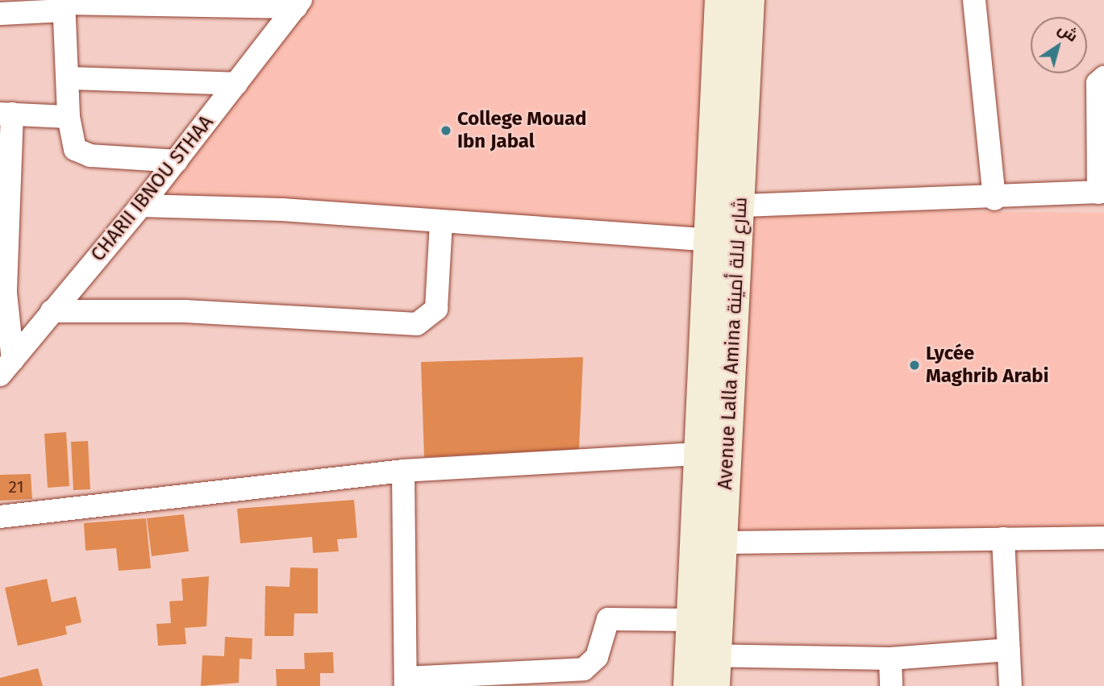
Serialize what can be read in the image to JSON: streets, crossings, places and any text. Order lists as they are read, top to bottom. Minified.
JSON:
{"streets":{"street":["CHARII IBNOU STHAA","Avenue Lalla Amina شارع لالة أمينة"]},"places":["College Mouad Ibn Jabal","Lycée Maghrib Arabi"],"house_numbers":["21"],"north":"top right"}
